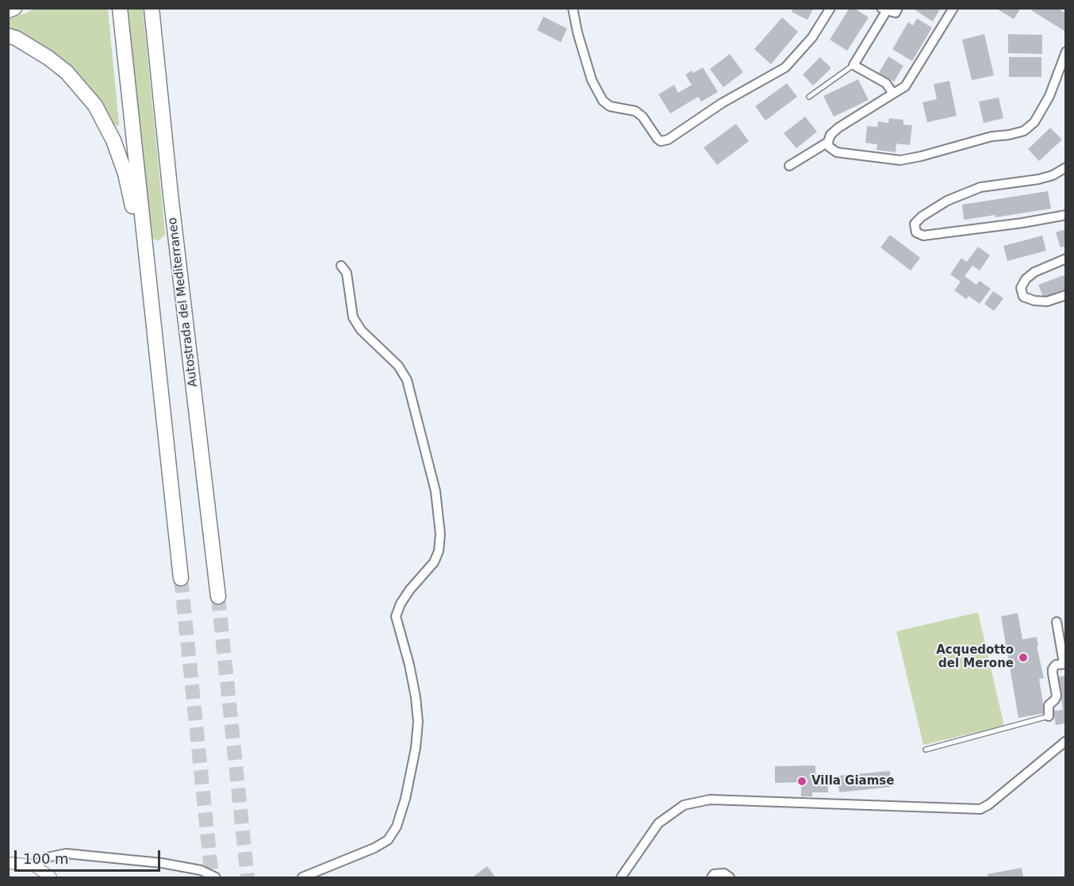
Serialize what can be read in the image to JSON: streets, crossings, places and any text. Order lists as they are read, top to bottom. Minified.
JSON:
{"streets":{"highway":["Autostrada del Mediterraneo"]},"places":["Acquedotto del Merone","Villa Giamse"],"scale_bar":"100 m"}
